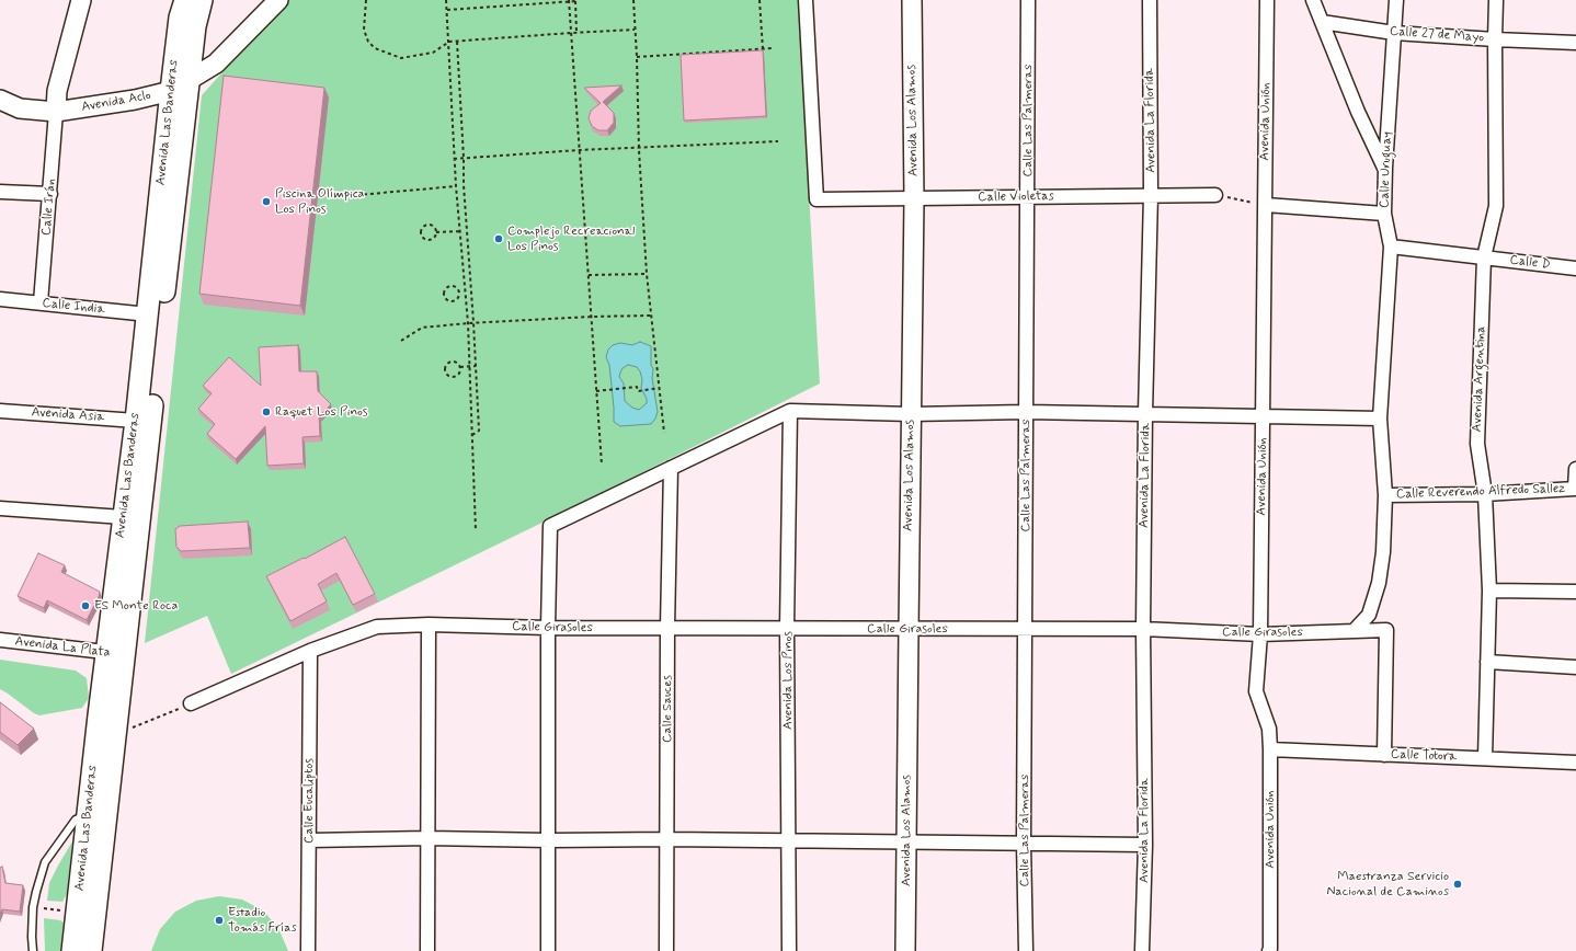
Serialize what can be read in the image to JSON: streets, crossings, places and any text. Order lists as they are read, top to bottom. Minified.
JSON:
{"streets":{"main road":["Avenida Las Banderas"],"street":["Calle 27 de Mayo","Avenida Aclo","Avenida Los Alamos","Calle Las Palmeras","Avenida La Florida","Avenida Unión","Calle Uruguay","Calle Violetas","Calle Irán","Calle D","Calle India","Avenida Argentina","Avenida Asia","Calle Reverendo Alfredo Sallez","Calle Girasoles","Avenida La Plata","Avenida Los Pinos","Calle Sauces","Calle Totora","Calle Eucaliptos"]},"crossings":[["Calle 27 de Mayo","Calle Uruguay"],["Calle 27 de Mayo","Avenida Argentina"],["Avenida Aclo","Avenida Las Banderas"],["Avenida Aclo","Calle Irán"],["Avenida Los Alamos","Calle Violetas"],["Avenida Los Alamos","Calle Girasoles"],["Calle Las Palmeras","Calle Violetas"],["Calle Las Palmeras","Calle Girasoles"],["Avenida La Florida","Calle Violetas"],["Avenida La Florida","Calle Girasoles"],["Avenida Unión","Calle Girasoles"],["Avenida Unión","Calle Totora"],["Avenida Las Banderas","Calle India"],["Avenida Las Banderas","Avenida Asia"],["Avenida Las Banderas","Avenida La Plata"],["Calle Uruguay","Calle Reverendo Alfredo Sallez"],["Calle Uruguay","Calle Girasoles"],["Calle Irán","Calle India"],["Calle D","Avenida Argentina"],["Avenida Argentina","Calle Reverendo Alfredo Sallez"],["Avenida Argentina","Calle Totora"],["Calle Girasoles","Avenida Los Pinos"],["Calle Girasoles","Calle Sauces"],["Calle Girasoles","Calle Totora"],["Calle Girasoles","Calle Eucaliptos"]],"places":["Piscina Olímpica Los Pinos","Complejo Recreacional Los Pinos","Raquet Los Pinos","ES Monte Roca","Maestranza Servicio Nacional de Caminos","Estadio Tomás Frías"]}
